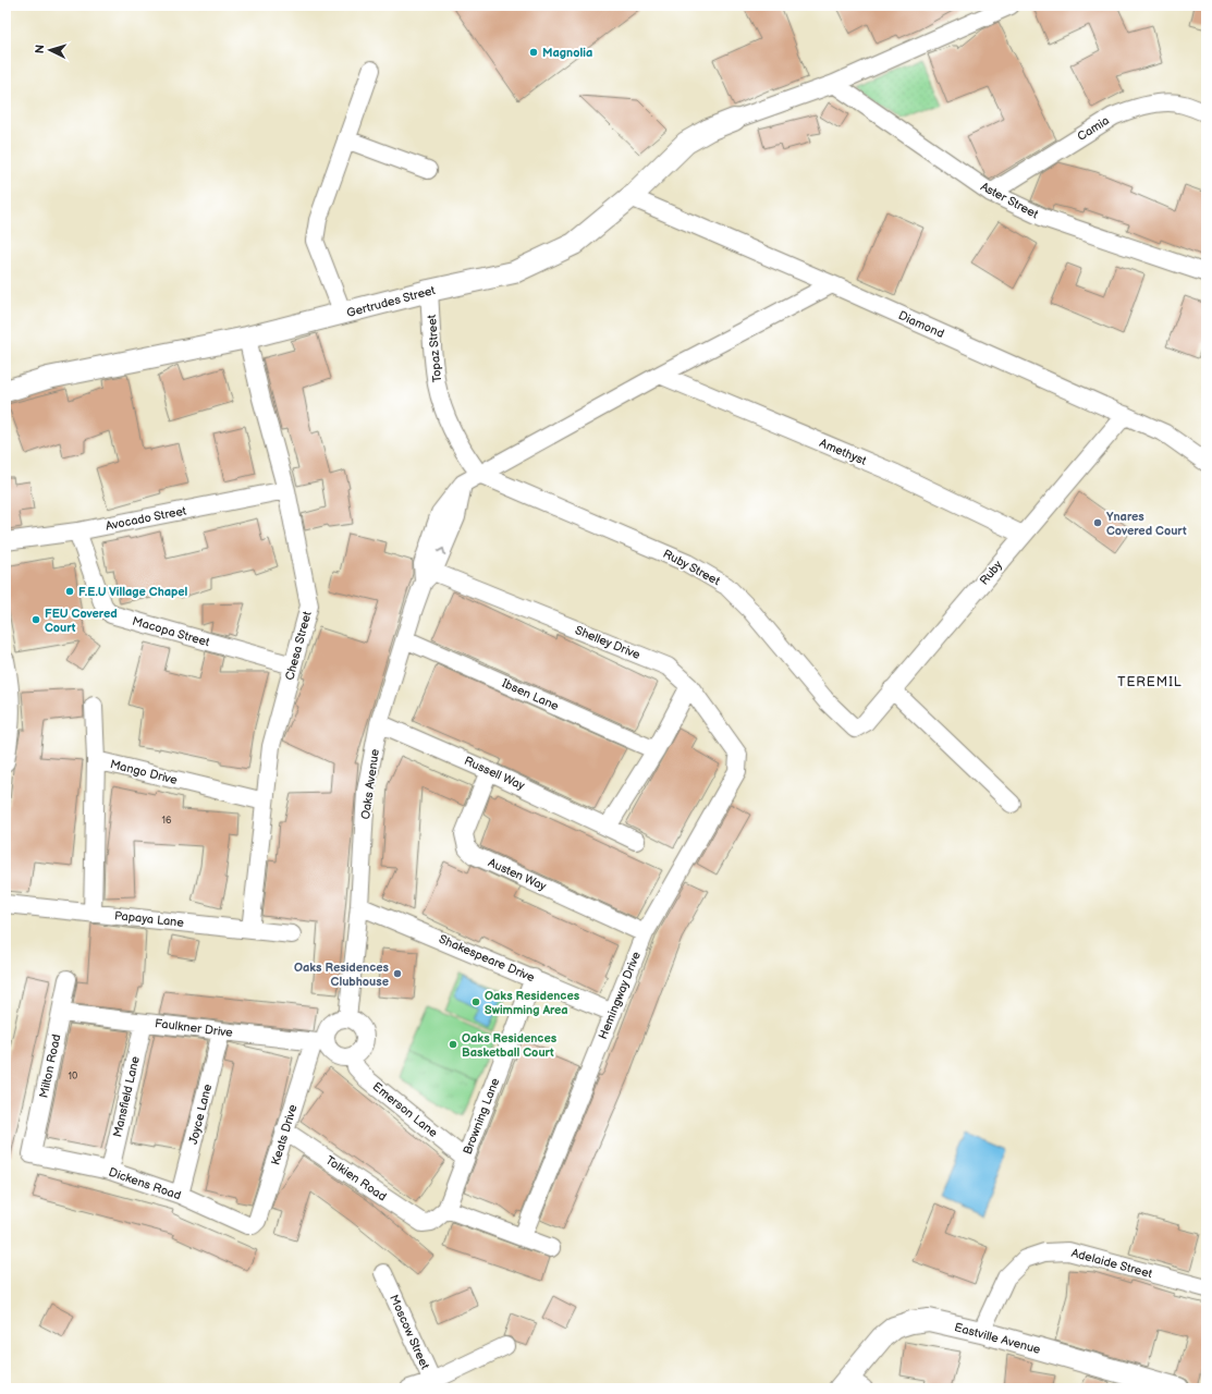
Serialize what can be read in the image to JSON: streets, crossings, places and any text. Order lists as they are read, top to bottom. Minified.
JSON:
{"streets":{"street":["Camia","Aster Street","Gertrudes Street","Diamond","Topaz Street","Amethyst","Avocado Street","Ruby Street","Ruby","Macopa Street","Shelley Drive","Chesa Street","Ibsen Lane","Mango Drive","Russell Way","Oaks Avenue","Austen Way","Papaya Lane","Shakespeare Drive","Hemingway Drive","Faulkner Drive","Milton Road","Mansfield Lane","Emerson Lane","Joyce Lane","Browning Lane","Keats Drive","Tolkien Road","Dickens Road","Adelaide Street","Moscow Street","Eastville Avenue"]},"crossings":[["Camia","Aster Street"],["Gertrudes Street","Diamond"],["Gertrudes Street","Topaz Street"],["Gertrudes Street","Chesa Street"],["Diamond","Ruby"],["Diamond","Oaks Avenue"],["Topaz Street","Ruby Street"],["Topaz Street","Oaks Avenue"],["Amethyst","Ruby"],["Amethyst","Oaks Avenue"],["Avocado Street","Macopa Street"],["Avocado Street","Chesa Street"],["Ruby Street","Ruby"],["Ruby Street","Oaks Avenue"],["Macopa Street","Chesa Street"],["Shelley Drive","Oaks Avenue"],["Shelley Drive","Hemingway Drive"],["Chesa Street","Mango Drive"],["Chesa Street","Papaya Lane"],["Ibsen Lane","Oaks Avenue"],["Mango Drive","Papaya Lane"],["Russell Way","Oaks Avenue"],["Russell Way","Austen Way"],["Oaks Avenue","Shakespeare Drive"],["Oaks Avenue","Faulkner Drive"],["Oaks Avenue","Emerson Lane"],["Oaks Avenue","Keats Drive"],["Austen Way","Hemingway Drive"],["Shakespeare Drive","Hemingway Drive"],["Shakespeare Drive","Browning Lane"],["Faulkner Drive","Milton Road"],["Faulkner Drive","Mansfield Lane"],["Faulkner Drive","Emerson Lane"],["Faulkner Drive","Joyce Lane"],["Faulkner Drive","Keats Drive"],["Milton Road","Dickens Road"],["Mansfield Lane","Dickens Road"],["Emerson Lane","Browning Lane"],["Emerson Lane","Keats Drive"],["Joyce Lane","Dickens Road"],["Browning Lane","Tolkien Road"],["Keats Drive","Tolkien Road"],["Keats Drive","Dickens Road"],["Adelaide Street","Eastville Avenue"]],"districts":["TEREMIL"],"places":["Magnolia","Ynares Covered Court","F.E.U Village Chapel","FEU Covered Court","Oaks Residences Clubhouse","Oaks Residences Swimming Area","Oaks Residences Basketball Court"],"house_numbers":["16","10"],"north":"left"}
